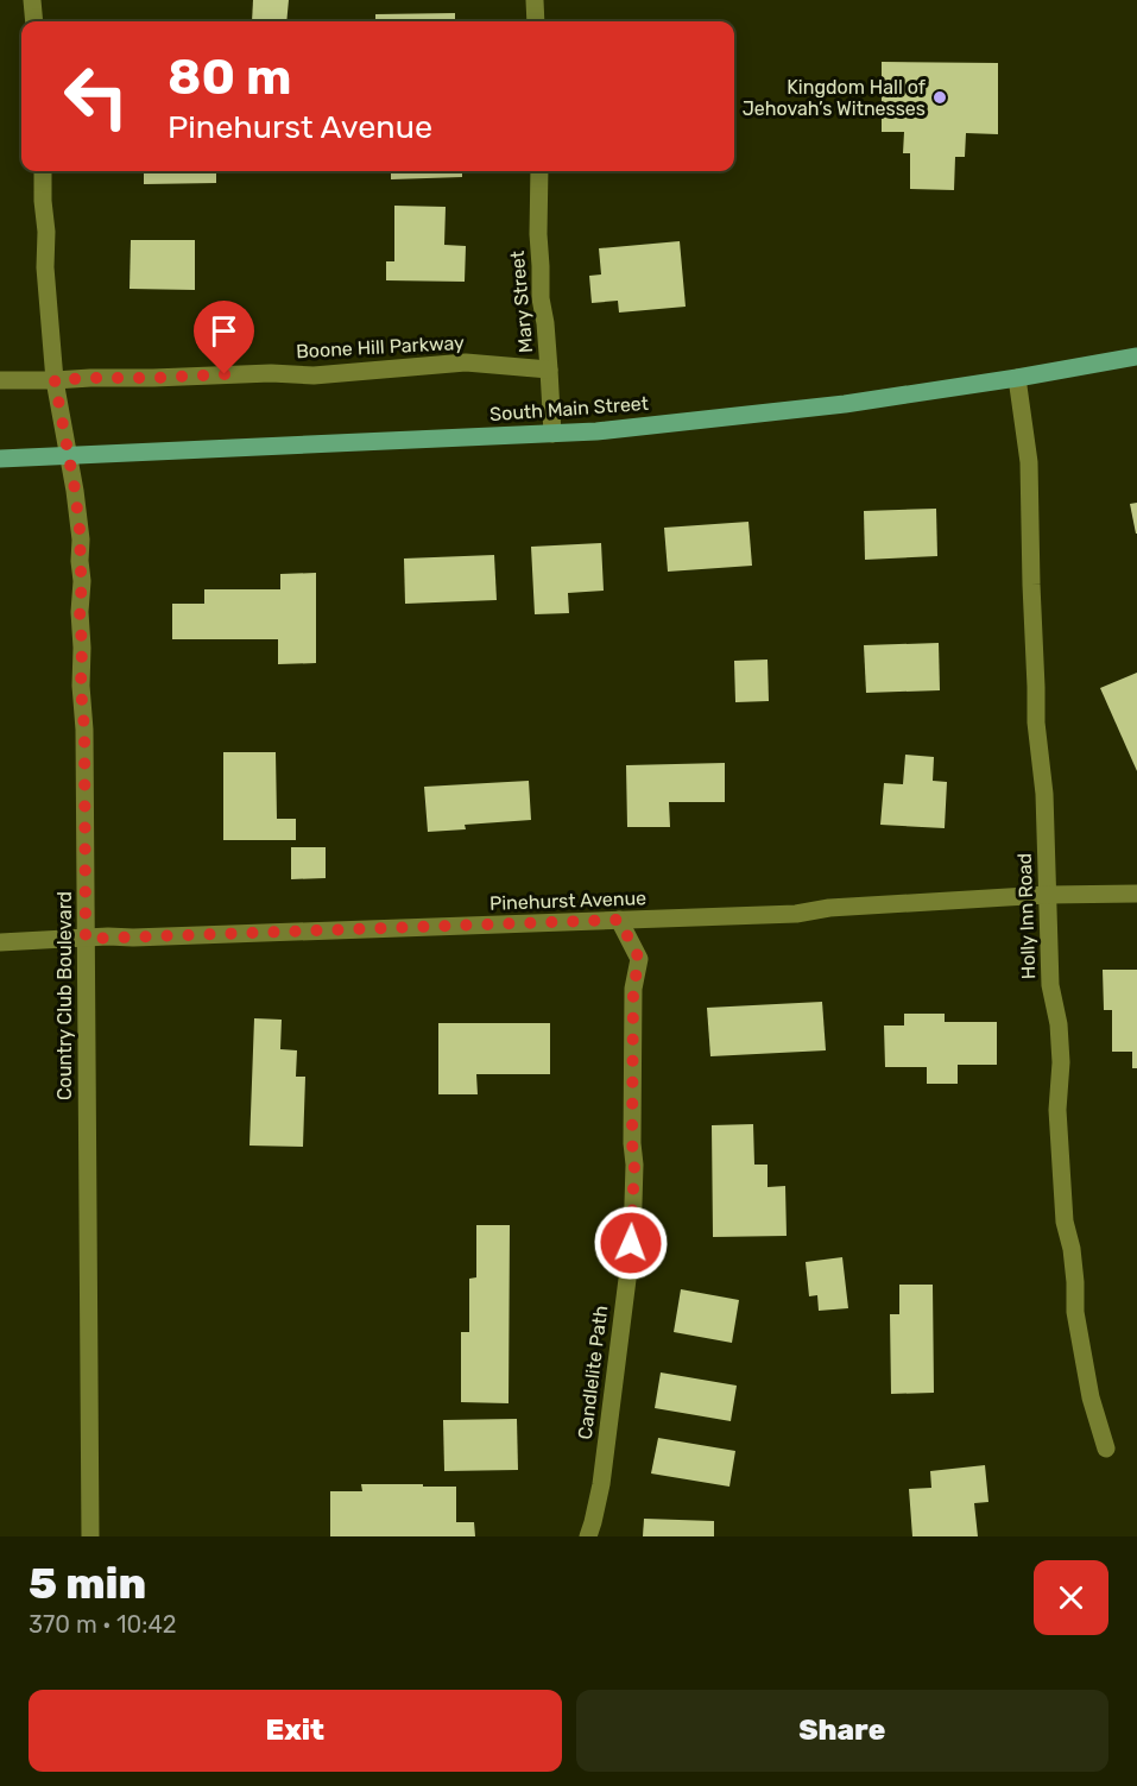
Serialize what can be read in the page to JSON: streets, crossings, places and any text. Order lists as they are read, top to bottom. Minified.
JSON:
{"streets":{"main road":["South Main Street"],"street":["Mary Street","Boone Hill Parkway","Pinehurst Avenue","Holly Inn Road","Country Club Boulevard","Candlelite Path"]},"crossings":[["Mary Street","Boone Hill Parkway"],["Mary Street","South Main Street"],["Boone Hill Parkway","Country Club Boulevard"],["South Main Street","Holly Inn Road"],["South Main Street","Country Club Boulevard"],["Pinehurst Avenue","Holly Inn Road"],["Pinehurst Avenue","Country Club Boulevard"],["Pinehurst Avenue","Candlelite Path"]],"places":["Kingdom Hall of Jehovah’s Witnesses"],"page":{"turn":["80 m","Pinehurst Avenue"],"heading":["5 min","370 m · 10:42"],"buttons":["Exit","Share"]}}
